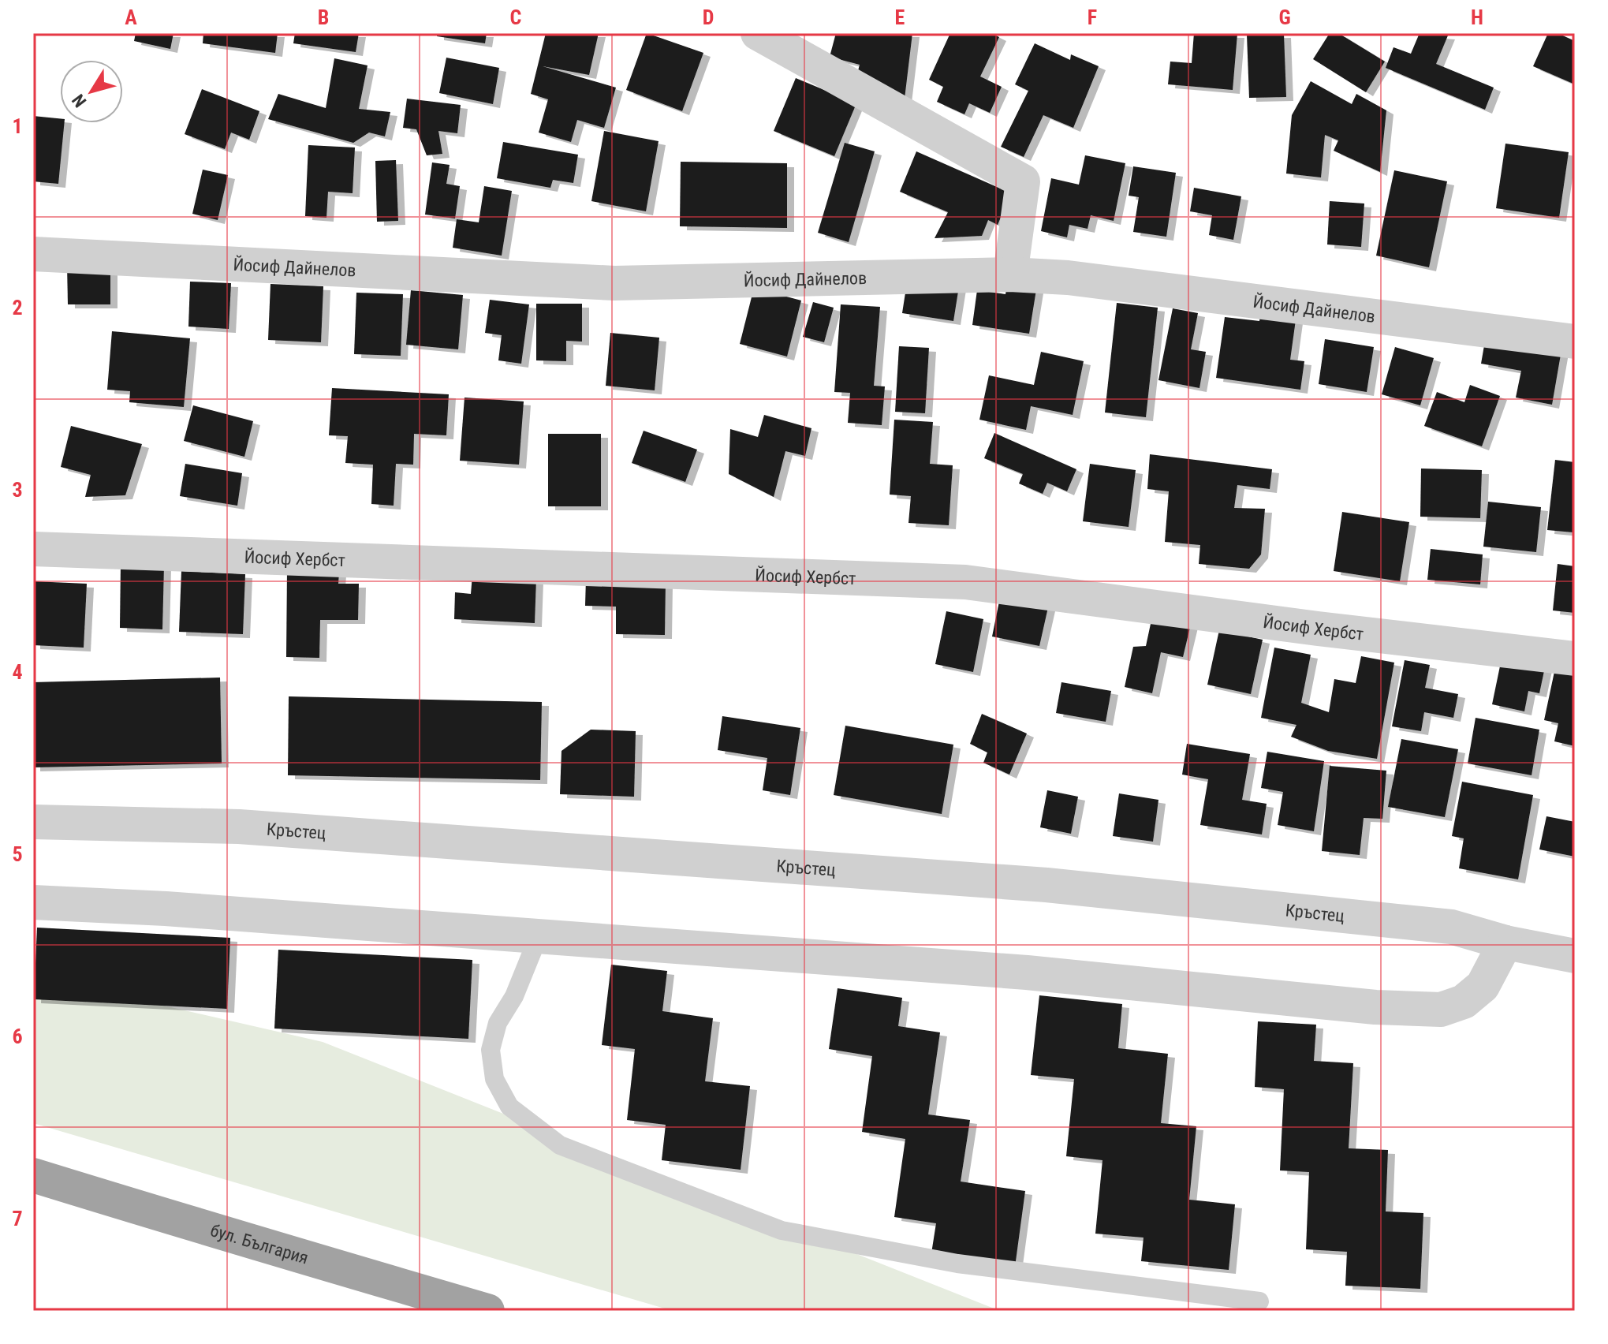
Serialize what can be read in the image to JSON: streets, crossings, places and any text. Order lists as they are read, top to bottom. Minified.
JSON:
{"streets":{"highway":["бул. България"],"street":["Йосиф Дайнелов","Йосиф Хербст","Кръстец"]},"north":"bottom left","grid":{"columns":["A","B","C","D","E","F","G","H"],"rows":["1","2","3","4","5","6","7"]}}
